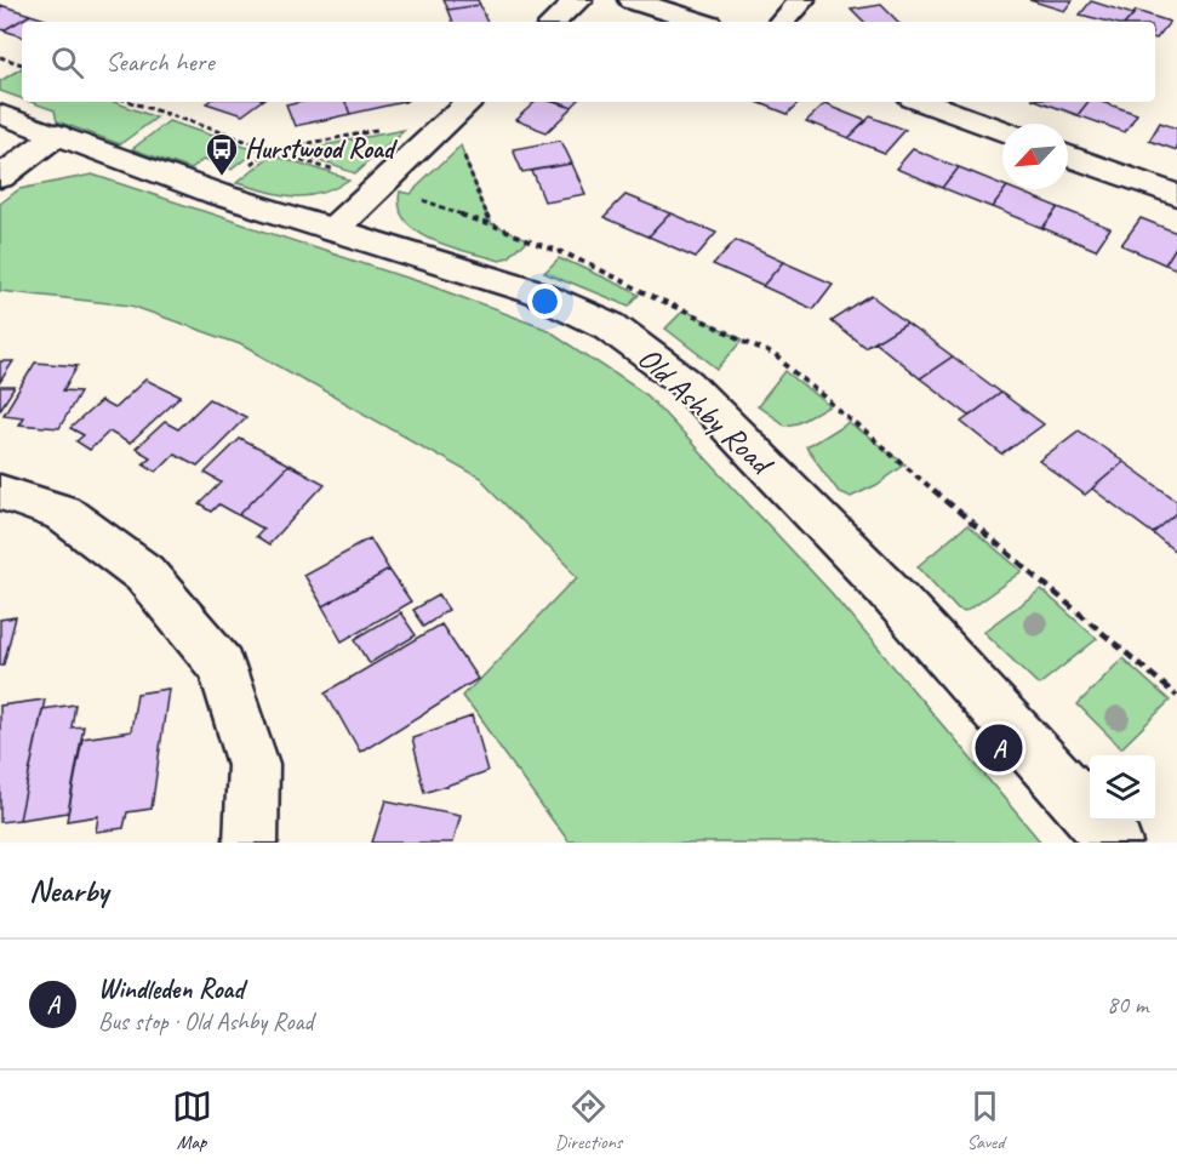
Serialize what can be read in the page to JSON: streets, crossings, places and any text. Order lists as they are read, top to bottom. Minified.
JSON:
{"streets":{"street":["Old Ashby Road"]},"places":{"bus stop":["Hurstwood Road"]},"north":"bottom left","page":{"search":"Search here","pins":"A","heading":"Nearby","list":[{"mark":"A","name":"Windleden Road","note":"Bus stop · Old Ashby Road","value":"80 m"}],"nav":["Map","Directions","Saved"]}}
